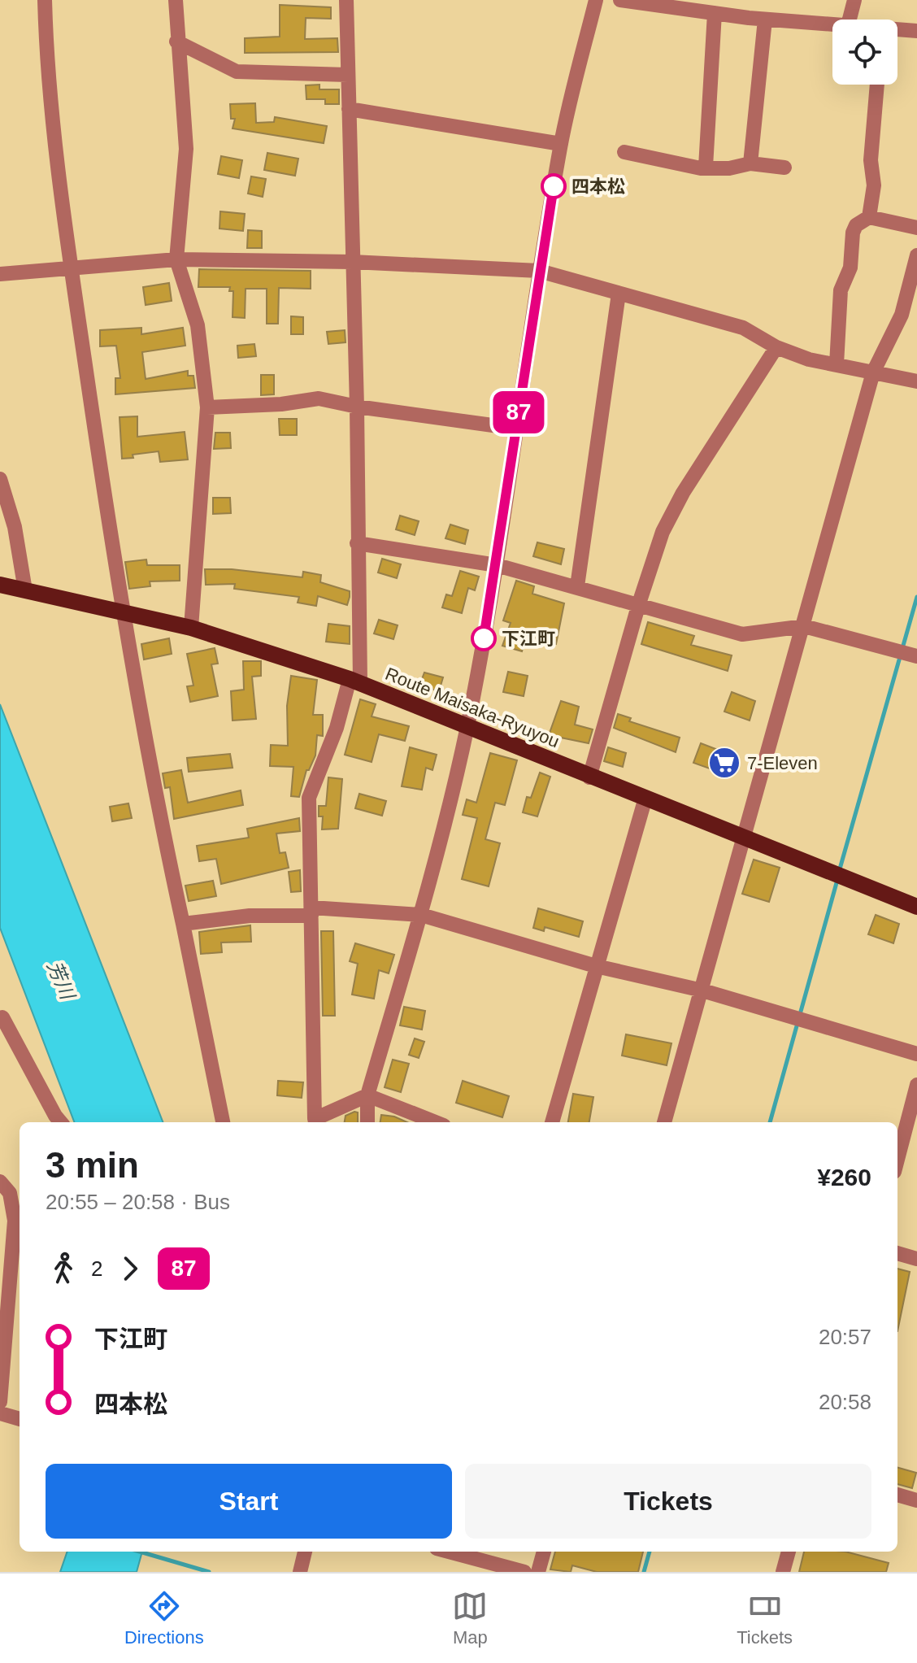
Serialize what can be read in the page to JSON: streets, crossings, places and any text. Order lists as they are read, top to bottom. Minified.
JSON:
{"streets":{"main road":["Route Maisaka-Ryuyou"]},"water":["芳川"],"places":{"other":["四本松","下江町"],"supermarket":["7-Eleven"]},"lines":["bus line 87"],"page":{"on_map":"87","heading":["3 min","20:55 – 20:58 · Bus","¥260"],"legs":["2","87"],"list":[{"name":"下江町","value":"20:57"},{"name":"四本松","value":"20:58"}],"buttons":["Start","Tickets"],"tabs":["Directions","Map","Tickets"]}}
